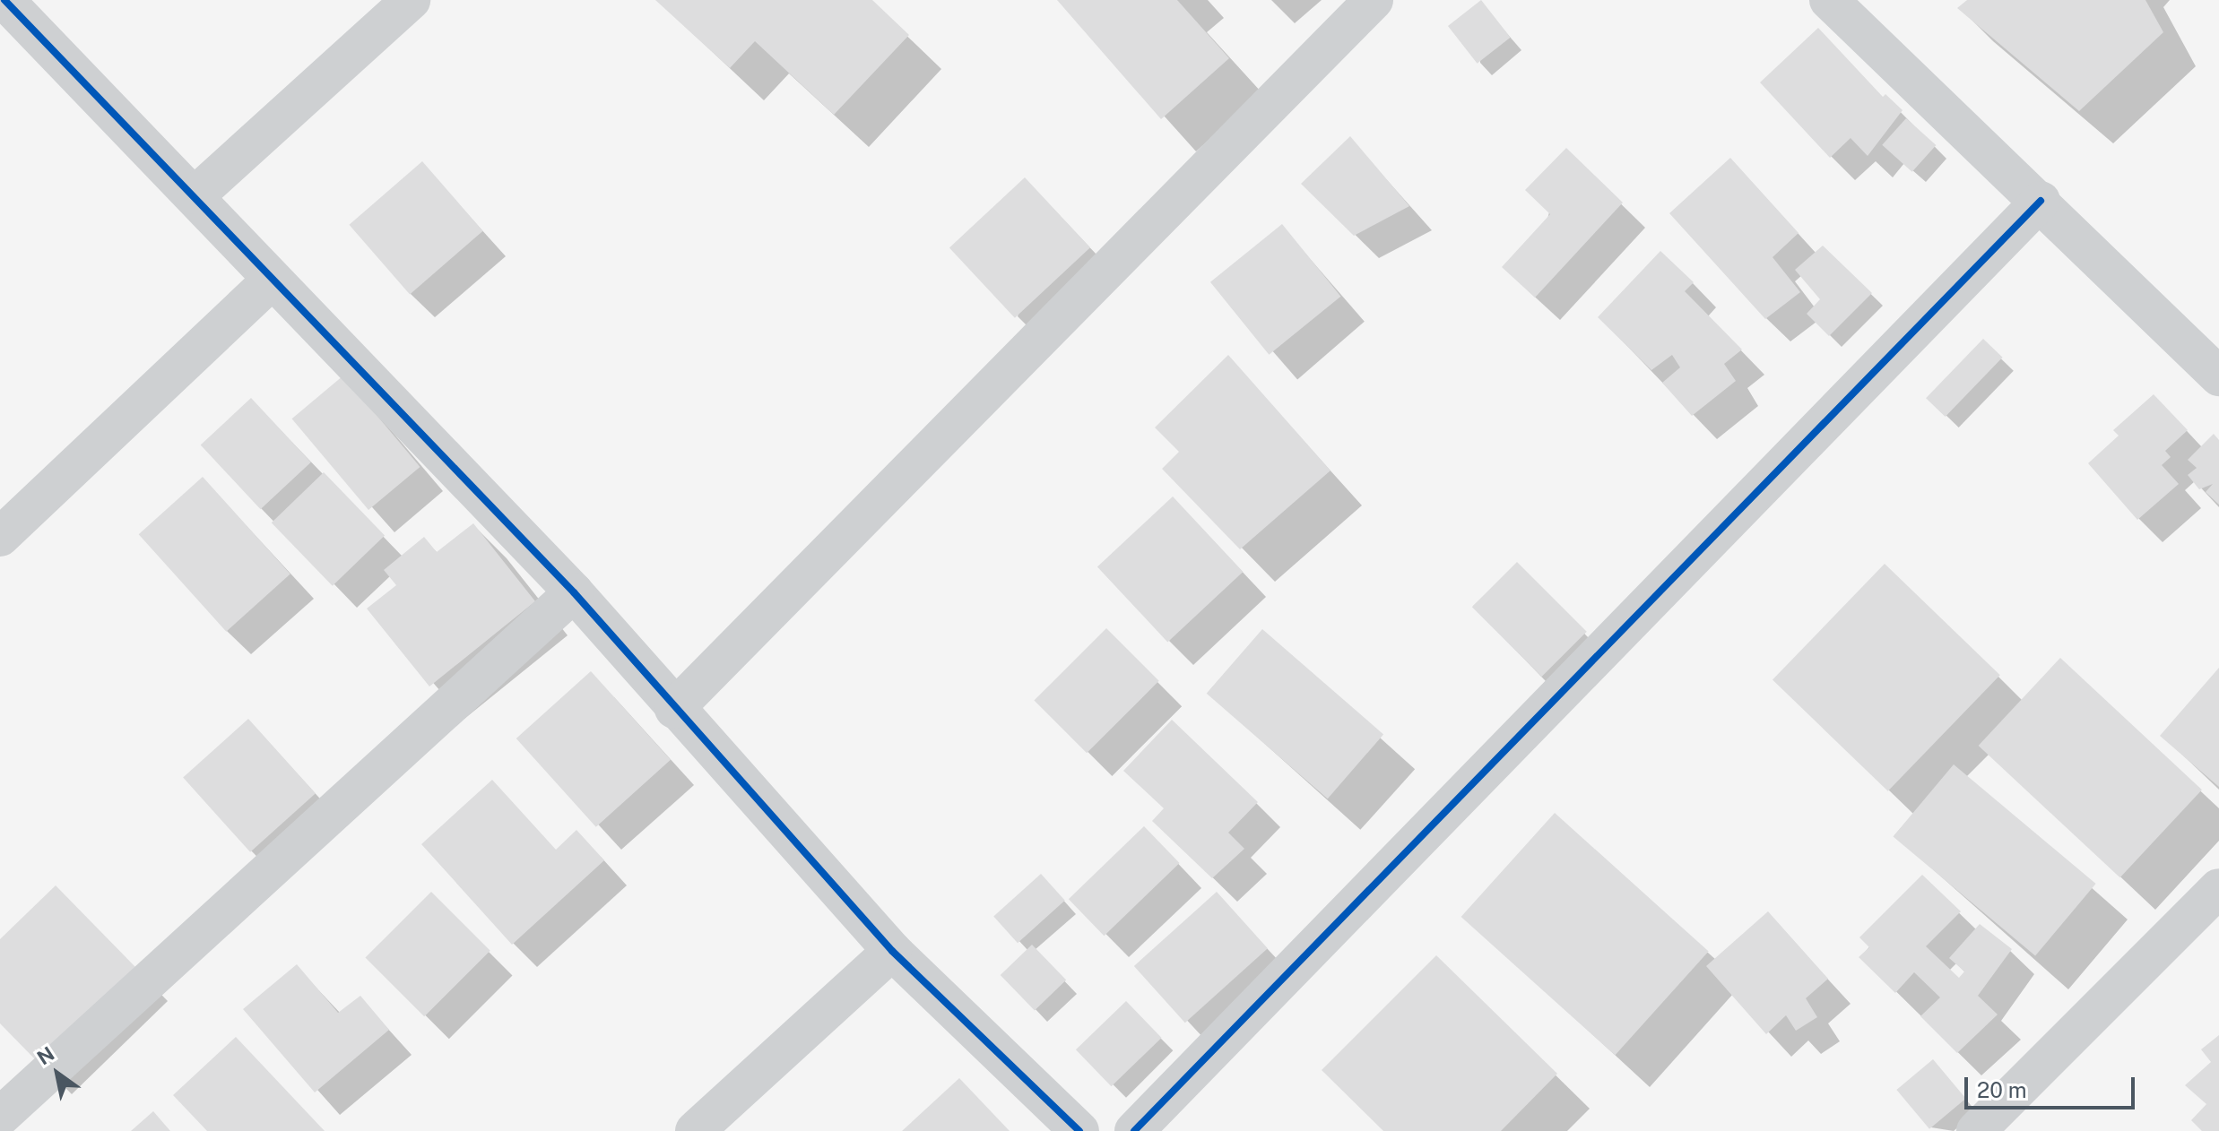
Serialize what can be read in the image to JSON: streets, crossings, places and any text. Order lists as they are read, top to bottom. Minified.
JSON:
{"scale_bar":"20 m","north":"top left"}
